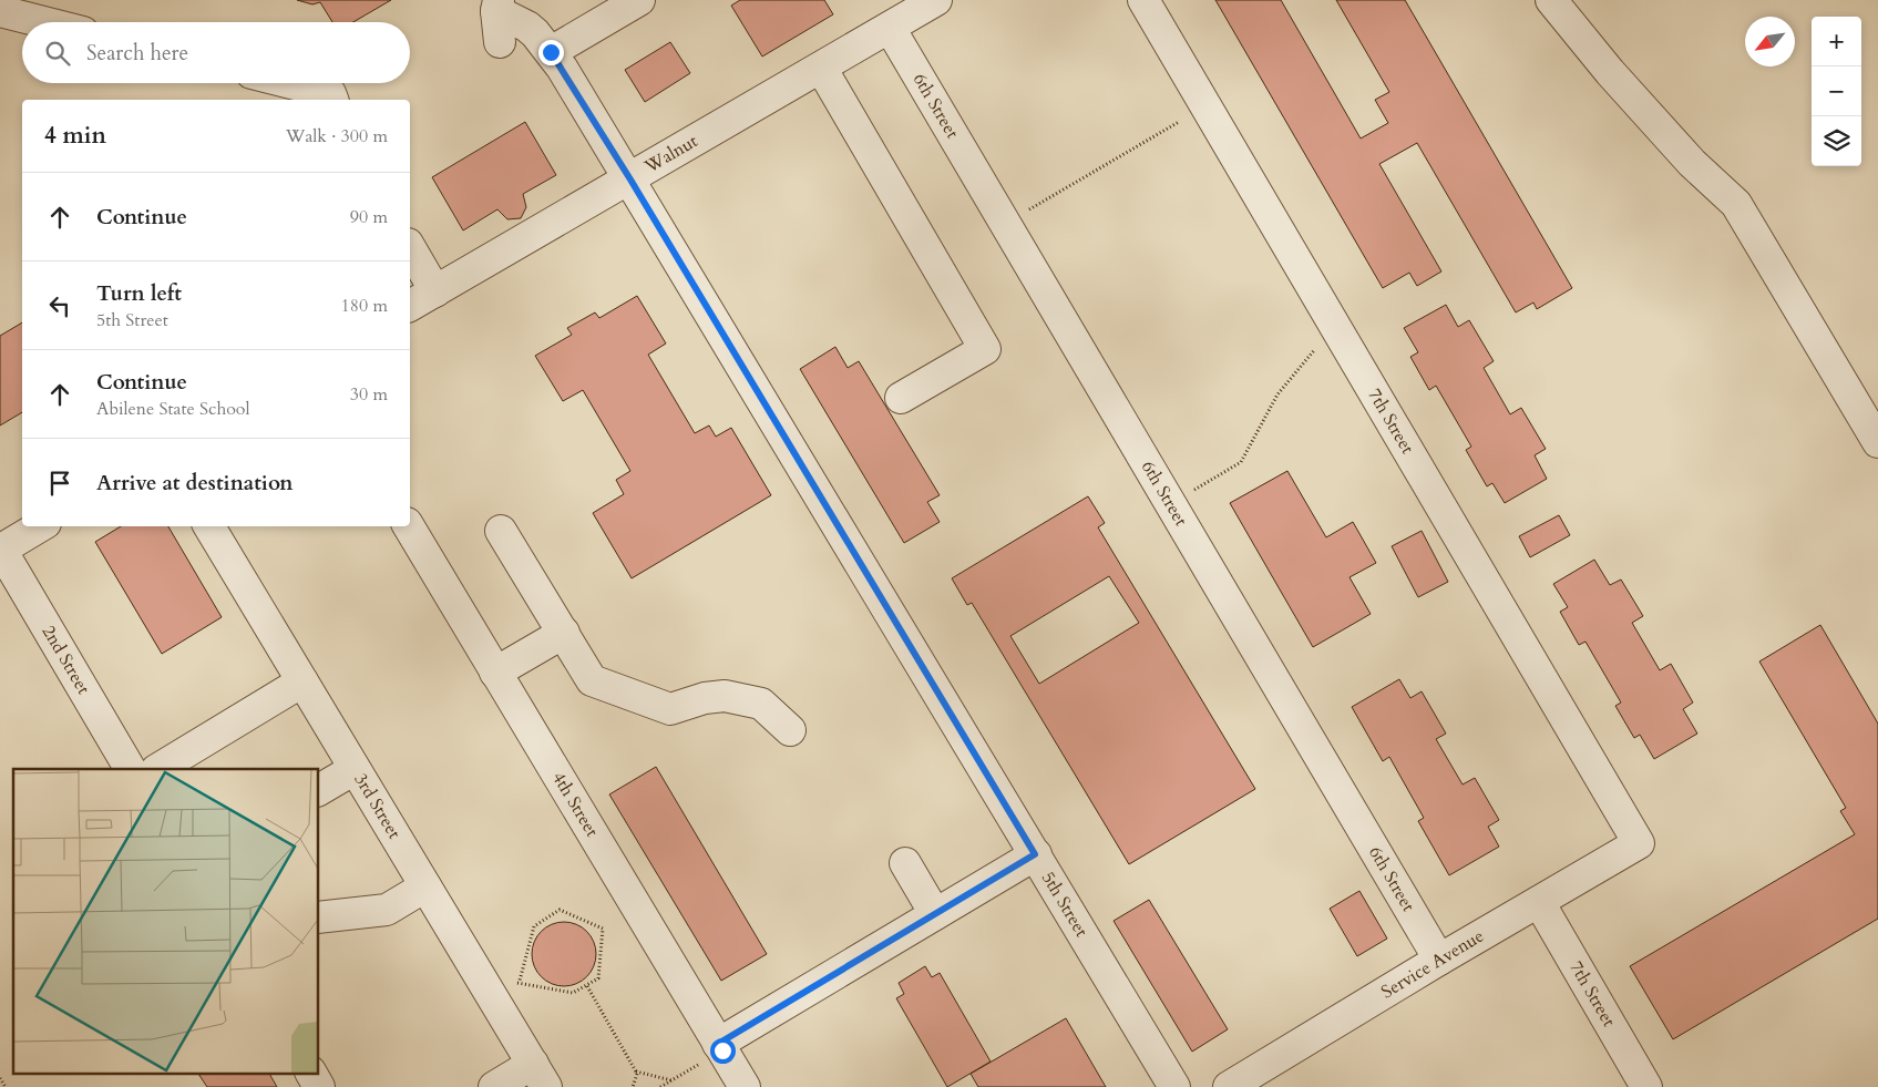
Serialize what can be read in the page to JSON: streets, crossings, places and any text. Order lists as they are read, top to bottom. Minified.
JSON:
{"streets":{"street":["6th Street","Walnut","7th Street","2nd Street","3rd Street","4th Street","5th Street","Service Avenue"]},"crossings":[["6th Street","Walnut"],["6th Street","Service Avenue"],["Walnut","5th Street"],["7th Street","Service Avenue"]],"north":"bottom left","page":{"map_buttons":["+","−"],"search":"Search here","heading":["4 min","Walk · 300 m"],"list":[["Continue","90 m"],["Turn left","5th Street","180 m"],["Continue","Abilene State School","30 m"],"Arrive at destination"]}}
